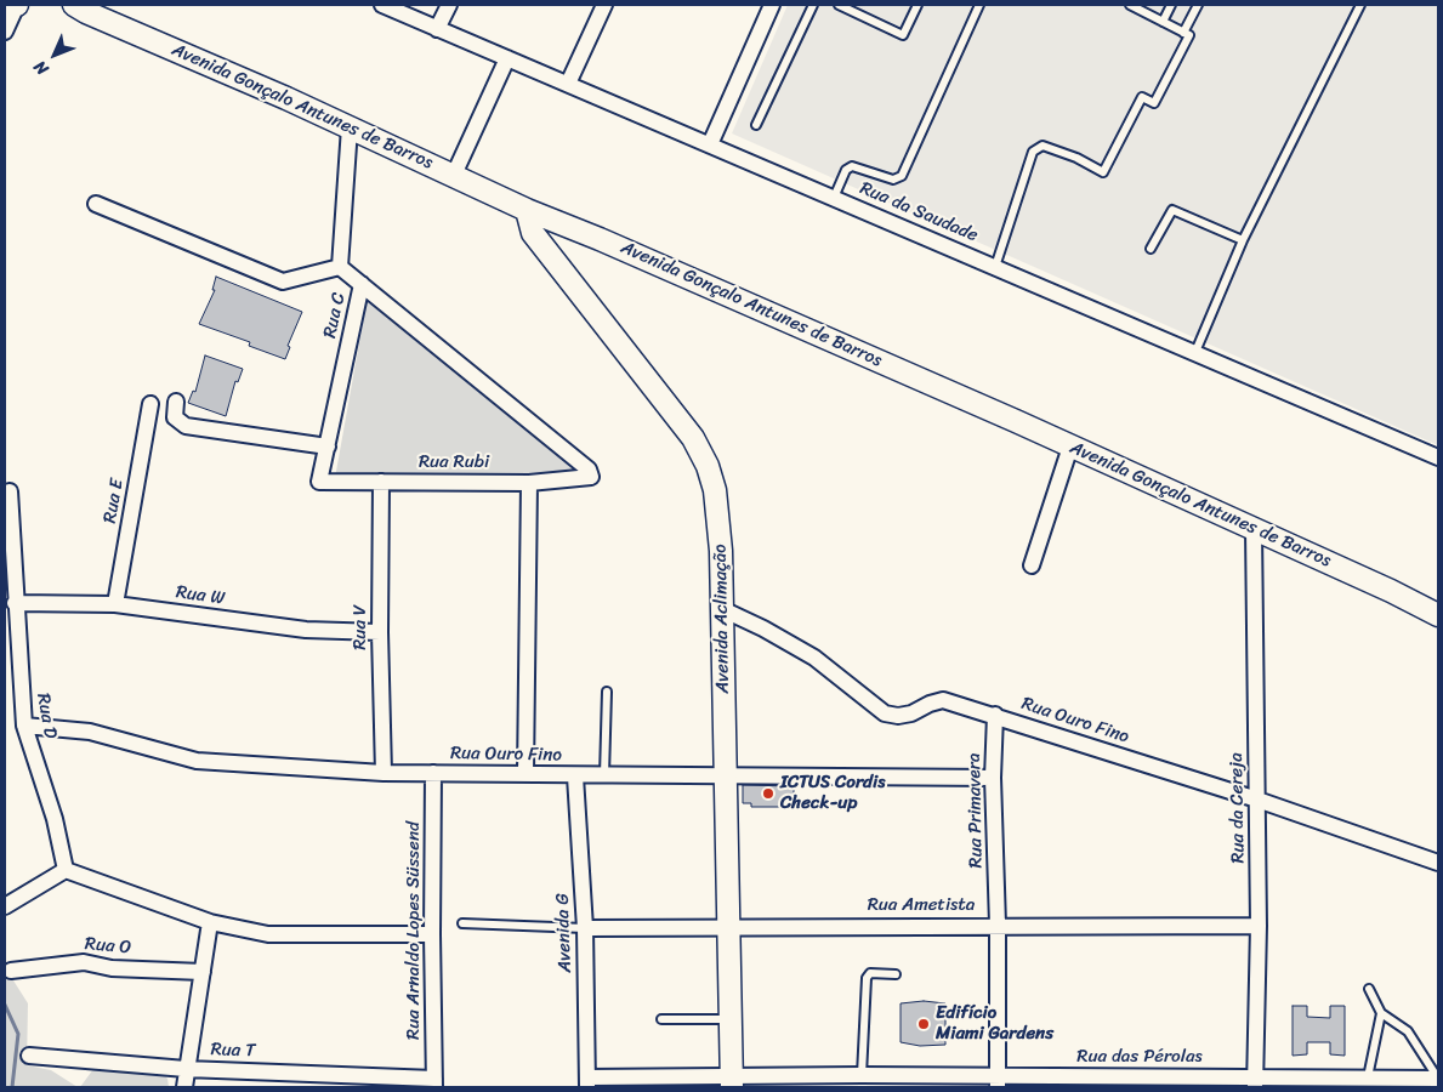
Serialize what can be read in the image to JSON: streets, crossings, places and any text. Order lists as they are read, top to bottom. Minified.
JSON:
{"streets":{"main road":["Avenida Gonçalo Antunes de Barros","Avenida Aclimação"],"street":["Rua da Saudade","Rua C","Rua Rubi","Rua E","Rua W","Rua V","Rua D","Rua Ouro Fino","Rua da Cereja","Rua Primavera","Rua Ametista","Rua Arnaldo Lopes Süssend","Avenida G","Rua O","Rua T","Rua das Pérolas"]},"crossings":[["Avenida Gonçalo Antunes de Barros","Rua C"],["Avenida Gonçalo Antunes de Barros","Avenida Aclimação"],["Avenida Gonçalo Antunes de Barros","Rua da Cereja"],["Rua C","Rua Rubi"],["Rua Rubi","Rua V"],["Rua E","Rua W"],["Rua W","Rua V"],["Rua W","Rua D"],["Avenida Aclimação","Rua Ouro Fino"],["Avenida Aclimação","Rua Ametista"],["Avenida Aclimação","Rua das Pérolas"],["Rua V","Rua Ouro Fino"],["Rua D","Rua Ouro Fino"],["Rua Ouro Fino","Rua da Cereja"],["Rua Ouro Fino","Rua Primavera"],["Rua Ouro Fino","Rua Arnaldo Lopes Süssend"],["Rua Ouro Fino","Avenida G"],["Rua da Cereja","Rua Ametista"],["Rua da Cereja","Rua das Pérolas"],["Rua Primavera","Rua Ametista"],["Rua Primavera","Rua das Pérolas"],["Rua Ametista","Avenida G"],["Rua Arnaldo Lopes Süssend","Rua T"],["Avenida G","Rua das Pérolas"]],"places":["ICTUS Cordis Check-up","Edifício Miami Gardens"],"north":"bottom left"}
